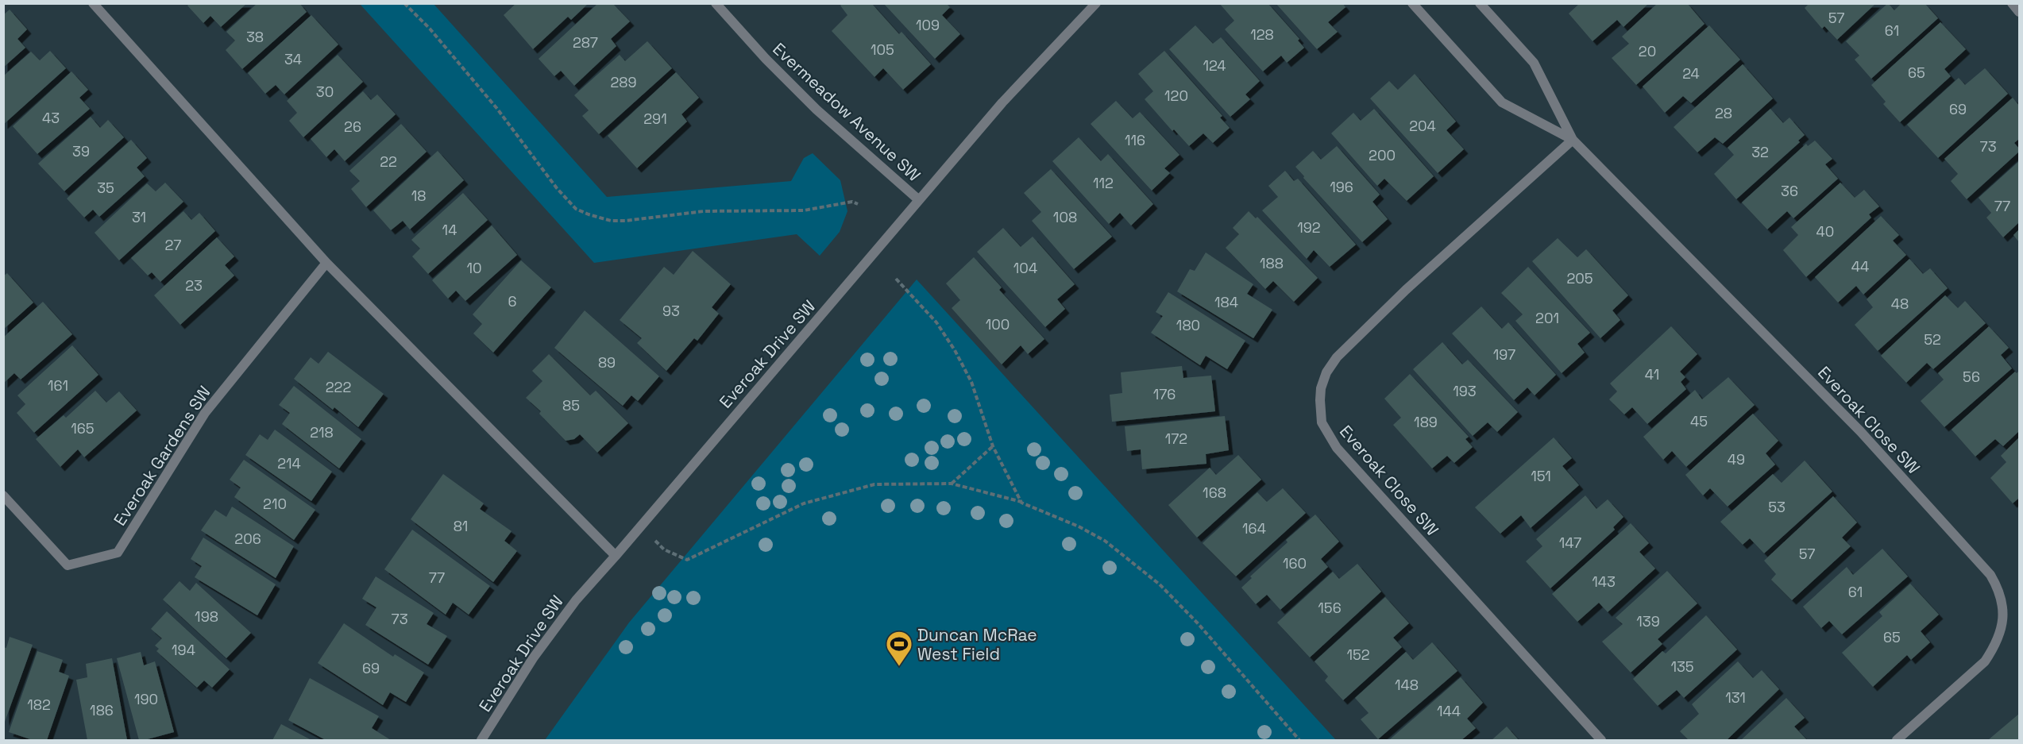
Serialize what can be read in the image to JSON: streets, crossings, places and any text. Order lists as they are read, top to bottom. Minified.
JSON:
{"streets":{"street":["Evermeadow Avenue SW","Everoak Drive SW","Everoak Close SW","Everoak Gardens SW"]},"crossings":[["Evermeadow Avenue SW","Everoak Drive SW"]],"places":{"sports":["Duncan McRae West Field"]},"house_numbers":["57","109","61","128","38","287","105","20","34","124","65","24","289","30","120","69","28","43","291","204","26","116","73","39","32","200","22","112","196","35","36","18","77","31","108","192","14","40","27","188","44","10","104","205","23","6","184","48","93","201","100","180","52","197","89","41","56","161","222","193","176","85","45","189","165","218","172","49","214","151","168","210","53","81","164","206","147","57","160","77","143","61","156","198","73","139","65","194","152","135","69","148","131","190","182","186","144"]}
